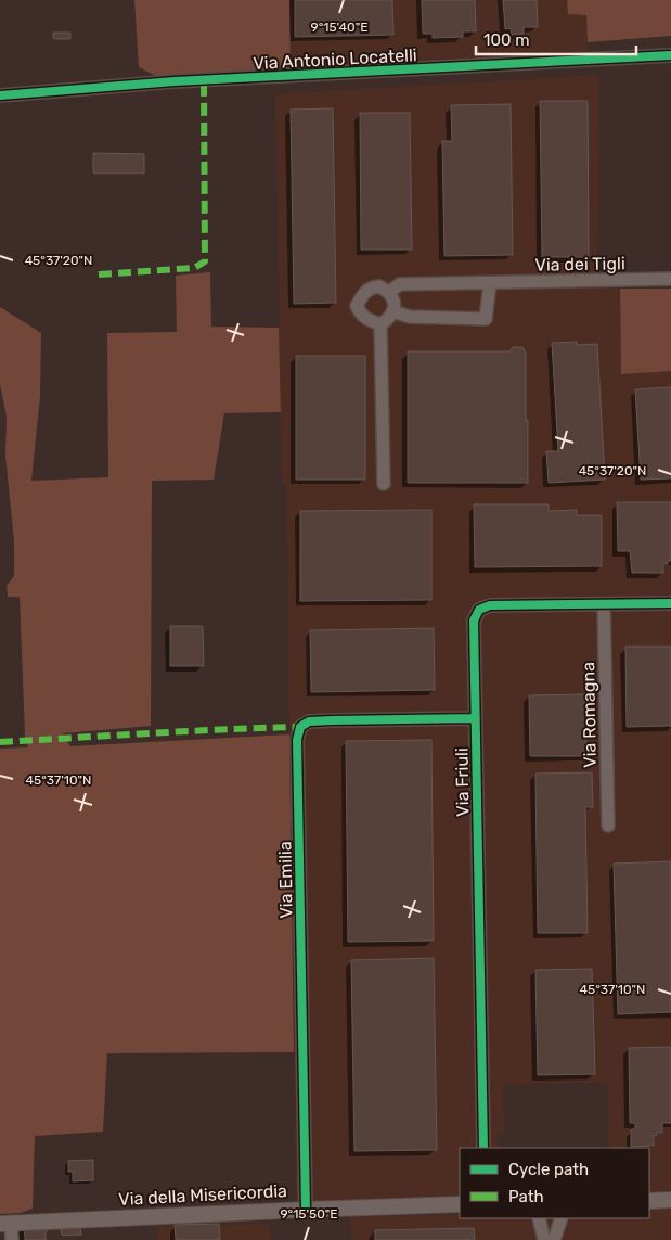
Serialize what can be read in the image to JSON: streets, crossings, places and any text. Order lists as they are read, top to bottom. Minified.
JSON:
{"streets":{"street":["Via Antonio Locatelli","Via dei Tigli","Via Romagna","Via Friuli","Via Emilia","Via della Misericordia"]},"crossings":[["Via Romagna","Via Friuli"],["Via Friuli","Via Emilia"],["Via Emilia","Via della Misericordia"]],"legend":["Cycle path","Path"],"scale_bar":"100 m","coordinates":["9°15'40\"E","45°37'20\"N","45°37'10\"N","9°15'50\"E"]}
